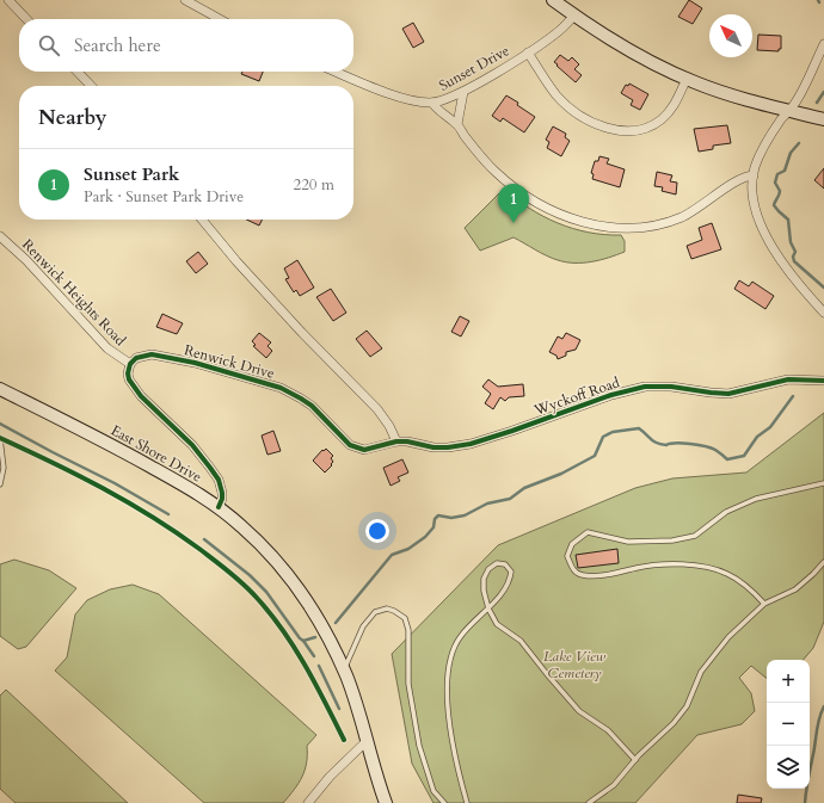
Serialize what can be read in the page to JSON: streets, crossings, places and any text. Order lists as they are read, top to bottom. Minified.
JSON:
{"streets":{"street":["Sunset Drive","Renwick Heights Road","Renwick Drive","Wyckoff Road","East Shore Drive"]},"crossings":[["Renwick Heights Road","Renwick Drive"],["Renwick Drive","Wyckoff Road"]],"parks":["Lake View Cemetery"],"north":"top left","page":{"search":"Search here","heading":"Nearby","list":[{"mark":"1","name":"Sunset Park","note":"Park · Sunset Park Drive","value":"220 m"}],"pins":"1","map_buttons":["+","−"]}}
